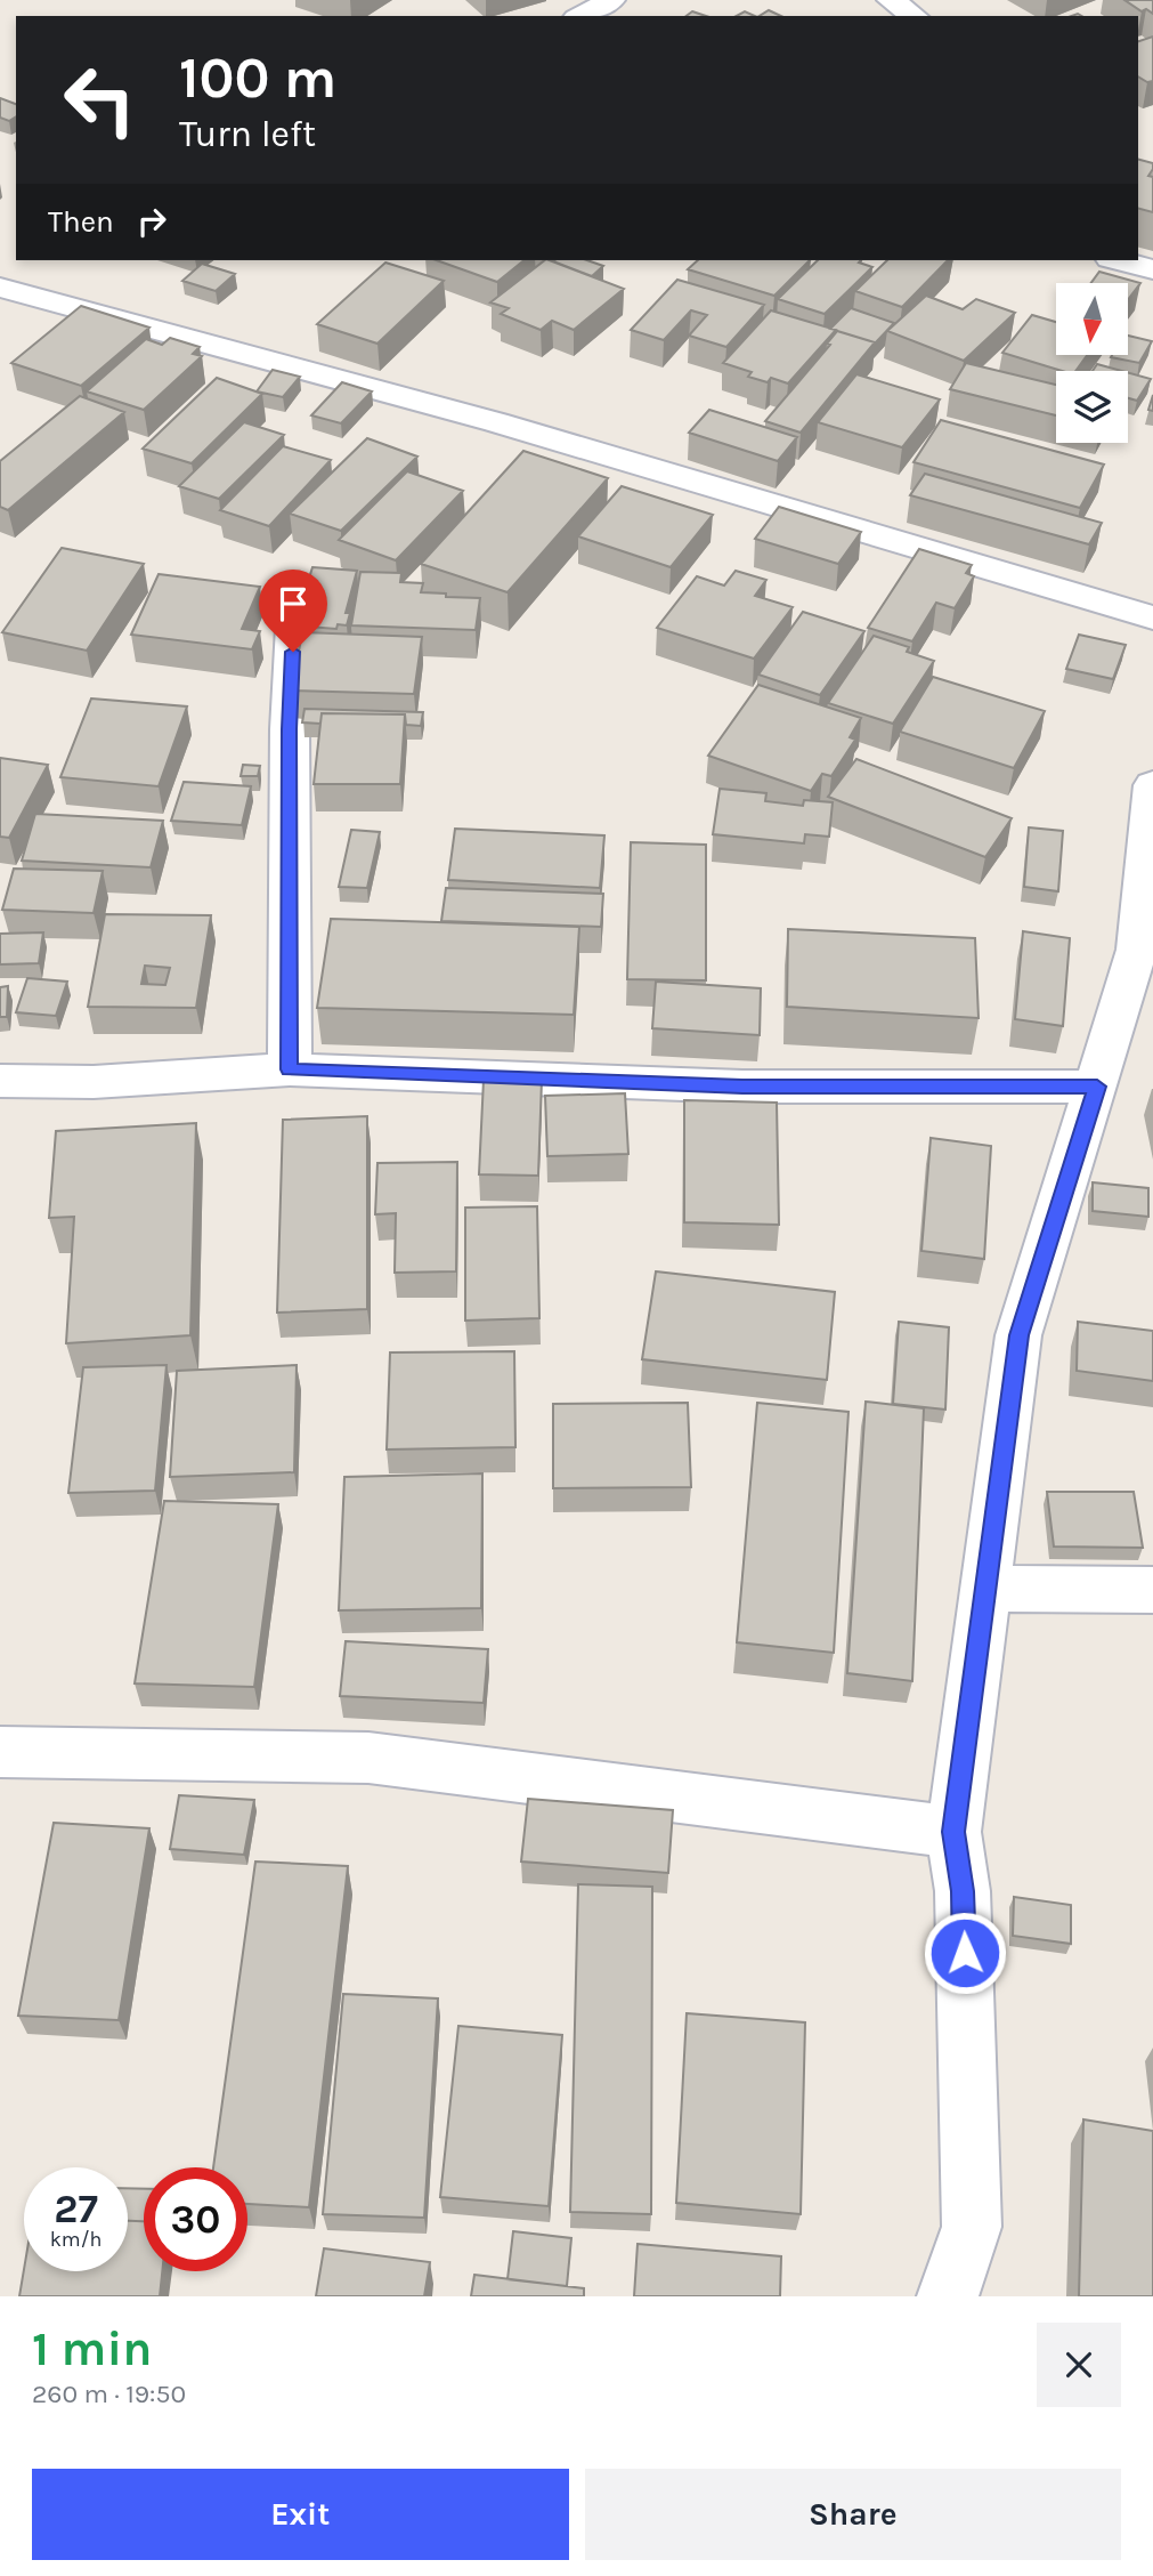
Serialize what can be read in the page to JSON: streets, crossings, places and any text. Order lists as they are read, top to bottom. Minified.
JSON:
{"north":"bottom","page":{"turn":["100 m","Turn left"],"then":"Then","speed":"27 km/h","limit":"30","heading":["1 min","260 m · 19:50"],"buttons":["Exit","Share"]}}
